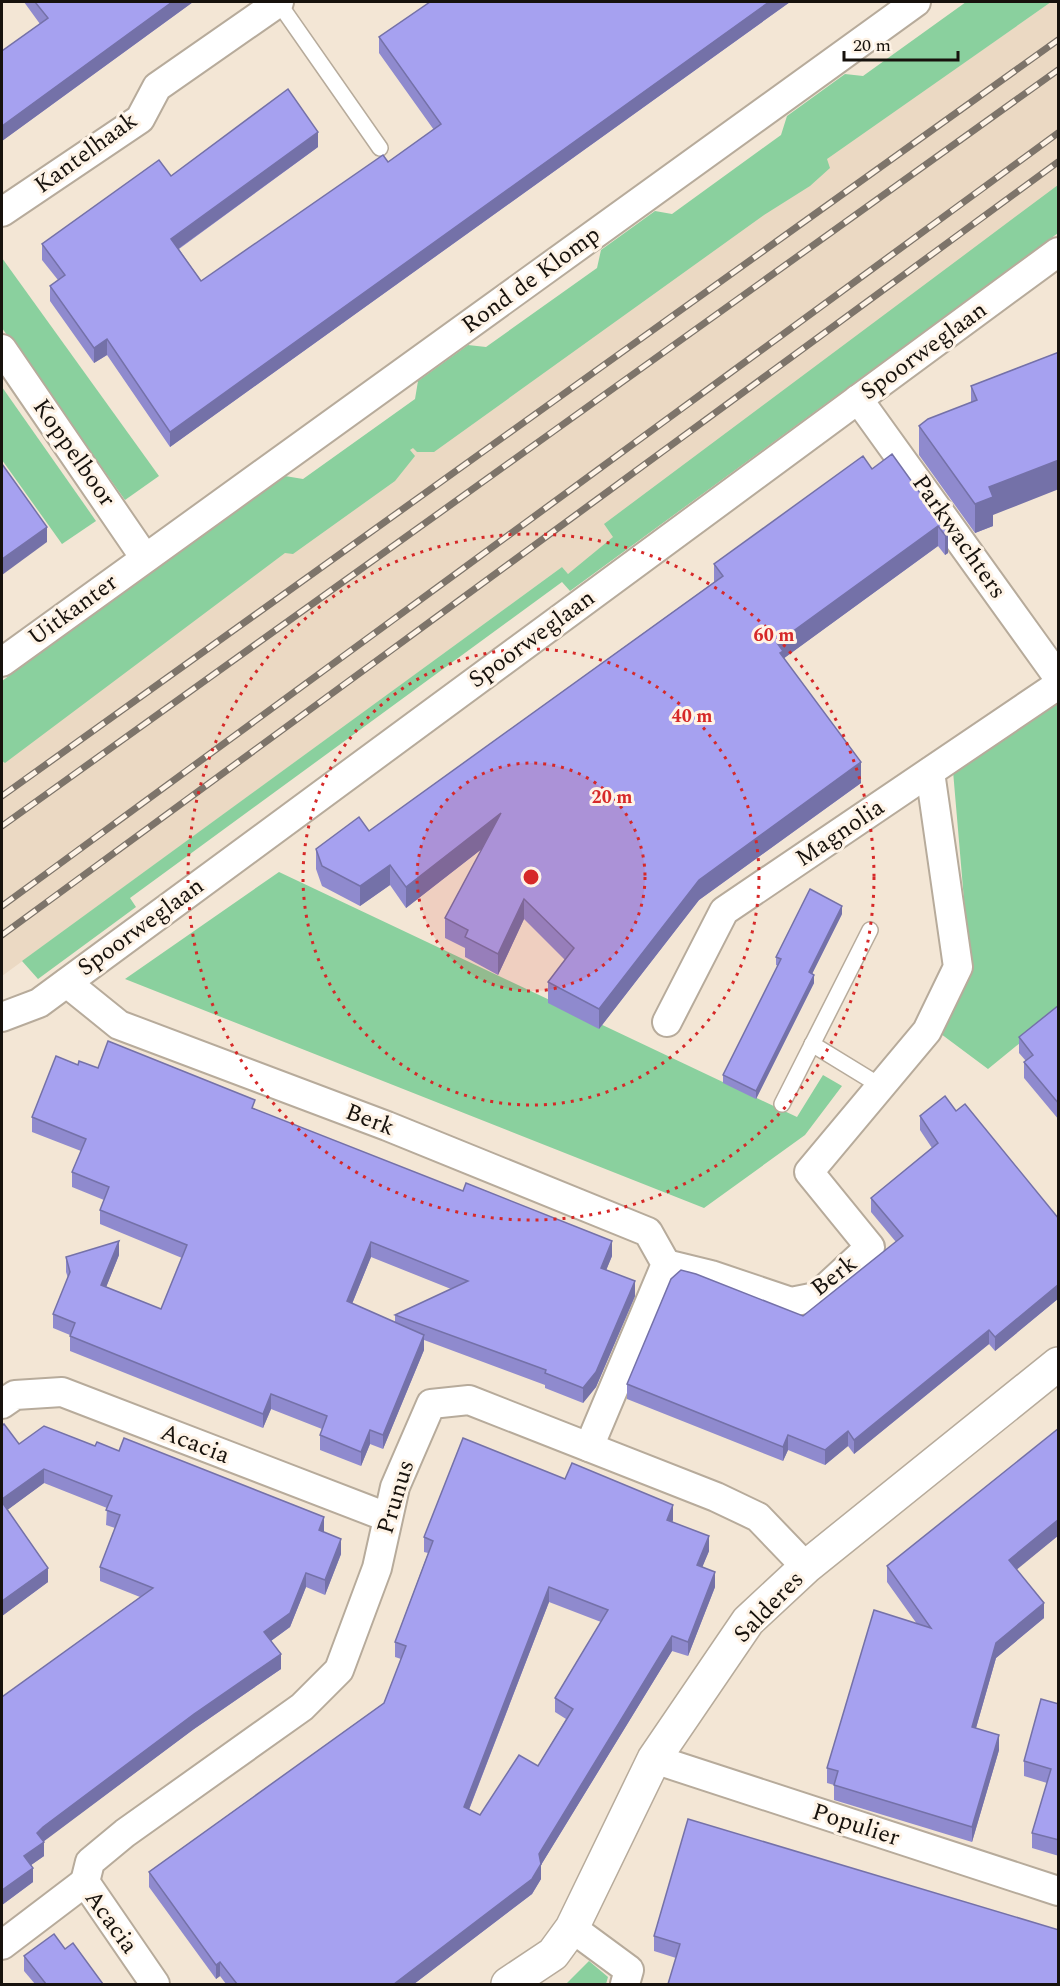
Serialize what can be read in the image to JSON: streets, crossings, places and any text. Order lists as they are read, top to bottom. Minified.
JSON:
{"streets":{"street":["Kantelhaak","Rond de Klomp","Spoorweglaan","Koppelboor","Parkwachters","Uitkanter","Magnolia","Berk","Acacia","Prunus","Salderes","Populier"]},"crossings":[["Rond de Klomp","Koppelboor"],["Rond de Klomp","Uitkanter"],["Spoorweglaan","Parkwachters"],["Spoorweglaan","Berk"],["Koppelboor","Uitkanter"],["Magnolia","Berk"],["Acacia","Prunus"],["Prunus","Salderes"],["Salderes","Populier"]],"scale_bar":"20 m","rings":["60 m","40 m","20 m"]}
